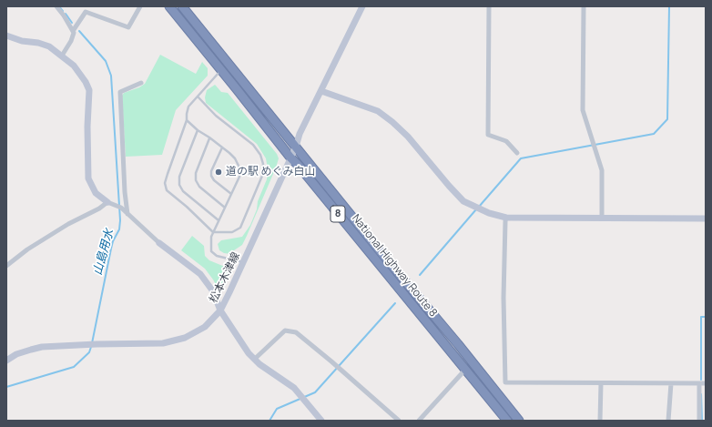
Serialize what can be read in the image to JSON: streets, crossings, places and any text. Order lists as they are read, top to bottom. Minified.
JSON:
{"streets":{"highway":["8","National Highway Route 8"],"street":["松本木津線"]},"crossings":[["National Highway Route 8","松本木津線"]],"water":["山島用水"],"places":["道の駅 めぐみ白山"]}
